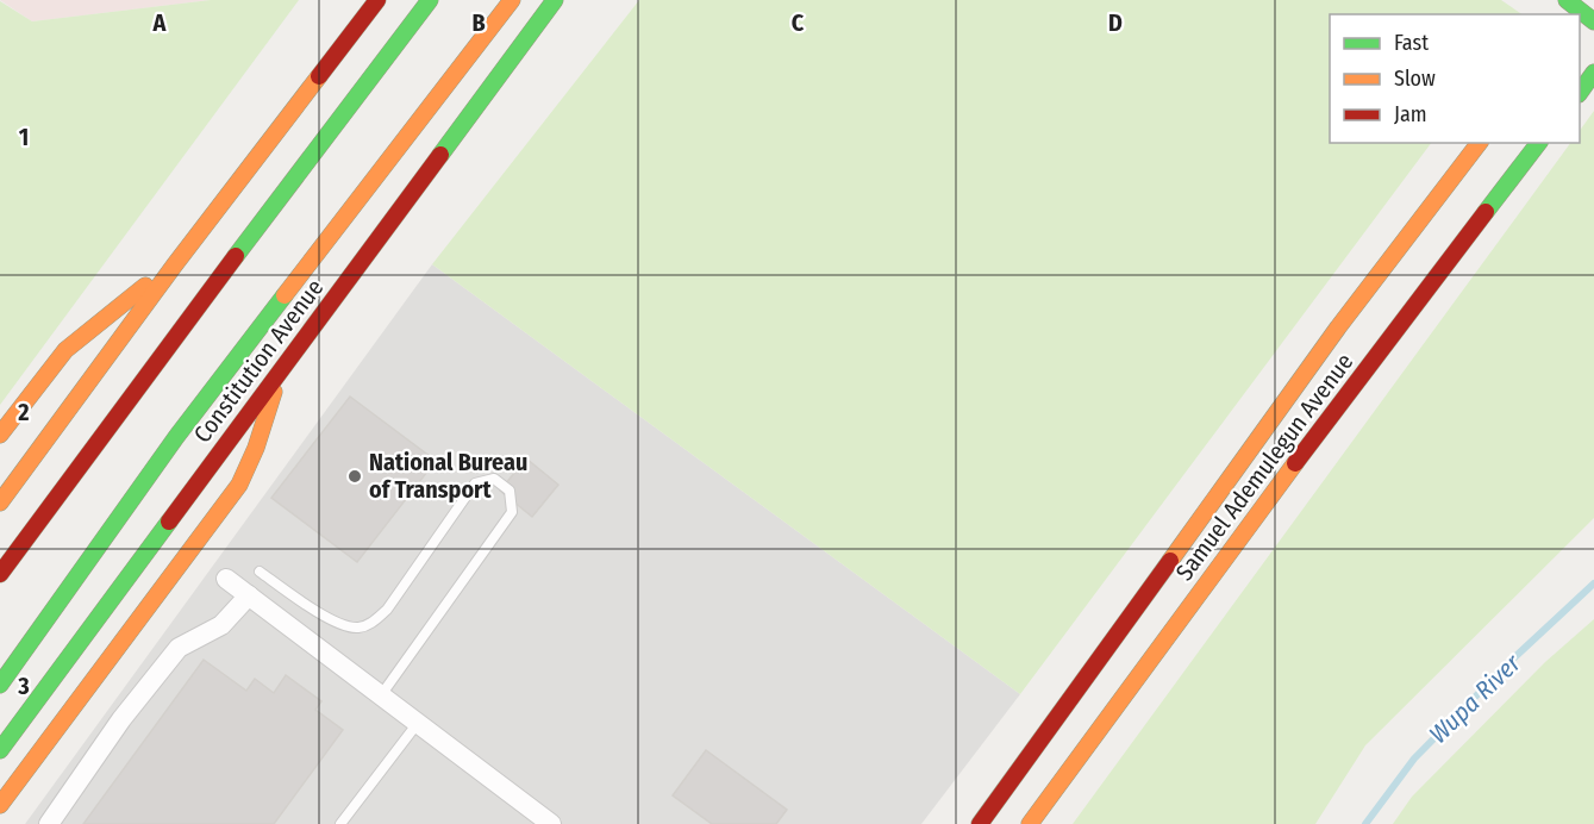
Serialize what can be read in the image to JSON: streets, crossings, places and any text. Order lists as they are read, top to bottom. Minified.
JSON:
{"streets":{"main road":["Constitution Avenue","Samuel Ademulegun Avenue"]},"water":["Wupa River"],"places":["National Bureau of Transport"],"legend":["Fast","Slow","Jam"],"grid":{"columns":["A","B","C","D"],"rows":["1","2","3"]}}
